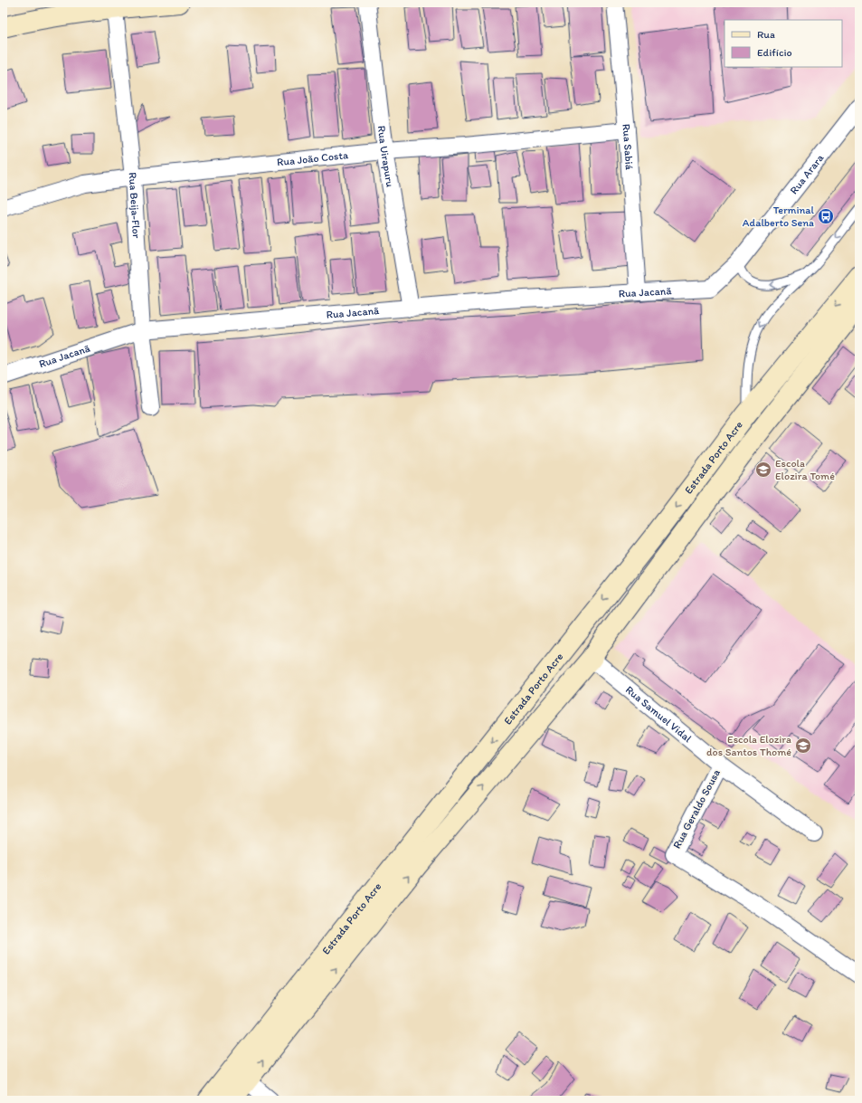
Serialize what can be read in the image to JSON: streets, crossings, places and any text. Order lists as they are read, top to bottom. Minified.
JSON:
{"streets":{"main road":["Estrada Porto Acre"],"street":["Rua Sabiá","Rua Uirapuru","Rua João Costa","Rua Arara","Rua Beija-Flor","Rua Jacanã","Rua Samuel Vidal","Rua Geraldo Sousa"]},"crossings":[["Rua Sabiá","Rua João Costa"],["Rua Sabiá","Rua Jacanã"],["Rua Uirapuru","Rua João Costa"],["Rua Uirapuru","Rua Jacanã"],["Rua João Costa","Rua Beija-Flor"],["Rua Arara","Rua Jacanã"],["Rua Beija-Flor","Rua Jacanã"],["Estrada Porto Acre","Rua Samuel Vidal"],["Rua Samuel Vidal","Rua Geraldo Sousa"]],"places":{"bus stop":["Terminal Adalberto Sena"],"school or university":["Escola Elozira Tomé","Escola Elozira dos Santos Thomé"]},"legend":["Rua","Edifício"]}
